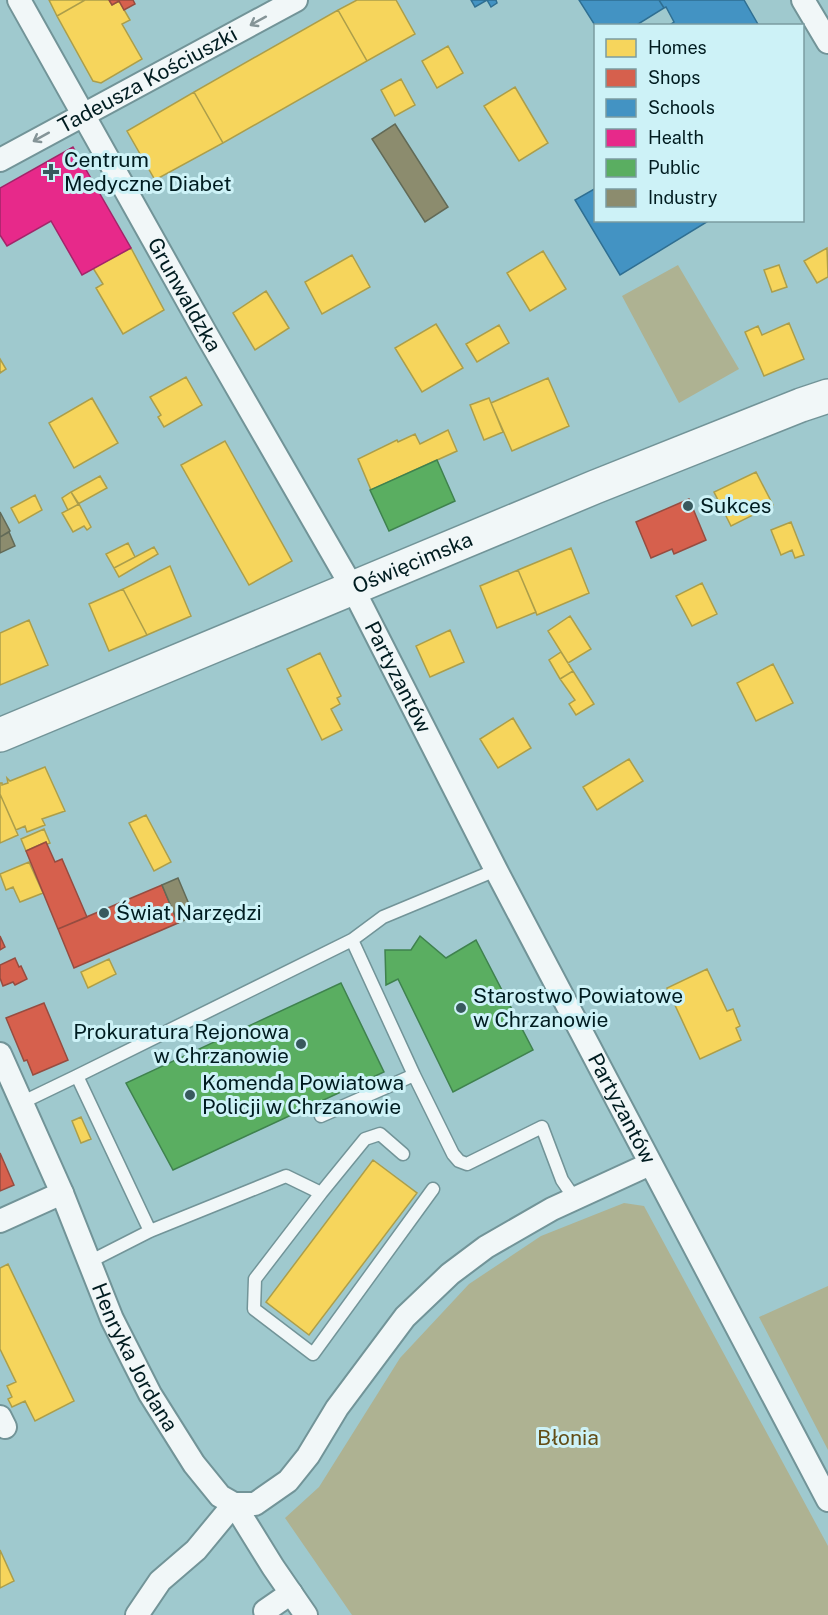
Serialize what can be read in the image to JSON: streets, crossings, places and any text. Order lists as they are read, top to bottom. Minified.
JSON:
{"streets":{"street":["Tadeusza Kościuszki","Grunwaldzka","Oświęcimska","Partyzantów","Henryka Jordana"]},"crossings":[["Tadeusza Kościuszki","Grunwaldzka"],["Grunwaldzka","Oświęcimska"],["Grunwaldzka","Partyzantów"],["Oświęcimska","Partyzantów"]],"one_way":["Tadeusza Kościuszki"],"parks":["Błonia"],"places":{"health":["Centrum Medyczne Diabet"],"other":["Sukces","Świat Narzędzi","Starostwo Powiatowe w Chrzanowie","Prokuratura Rejonowa w Chrzanowie","Komenda Powiatowa Policji w Chrzanowie"]},"legend":["Homes","Shops","Schools","Health","Public","Industry"]}
